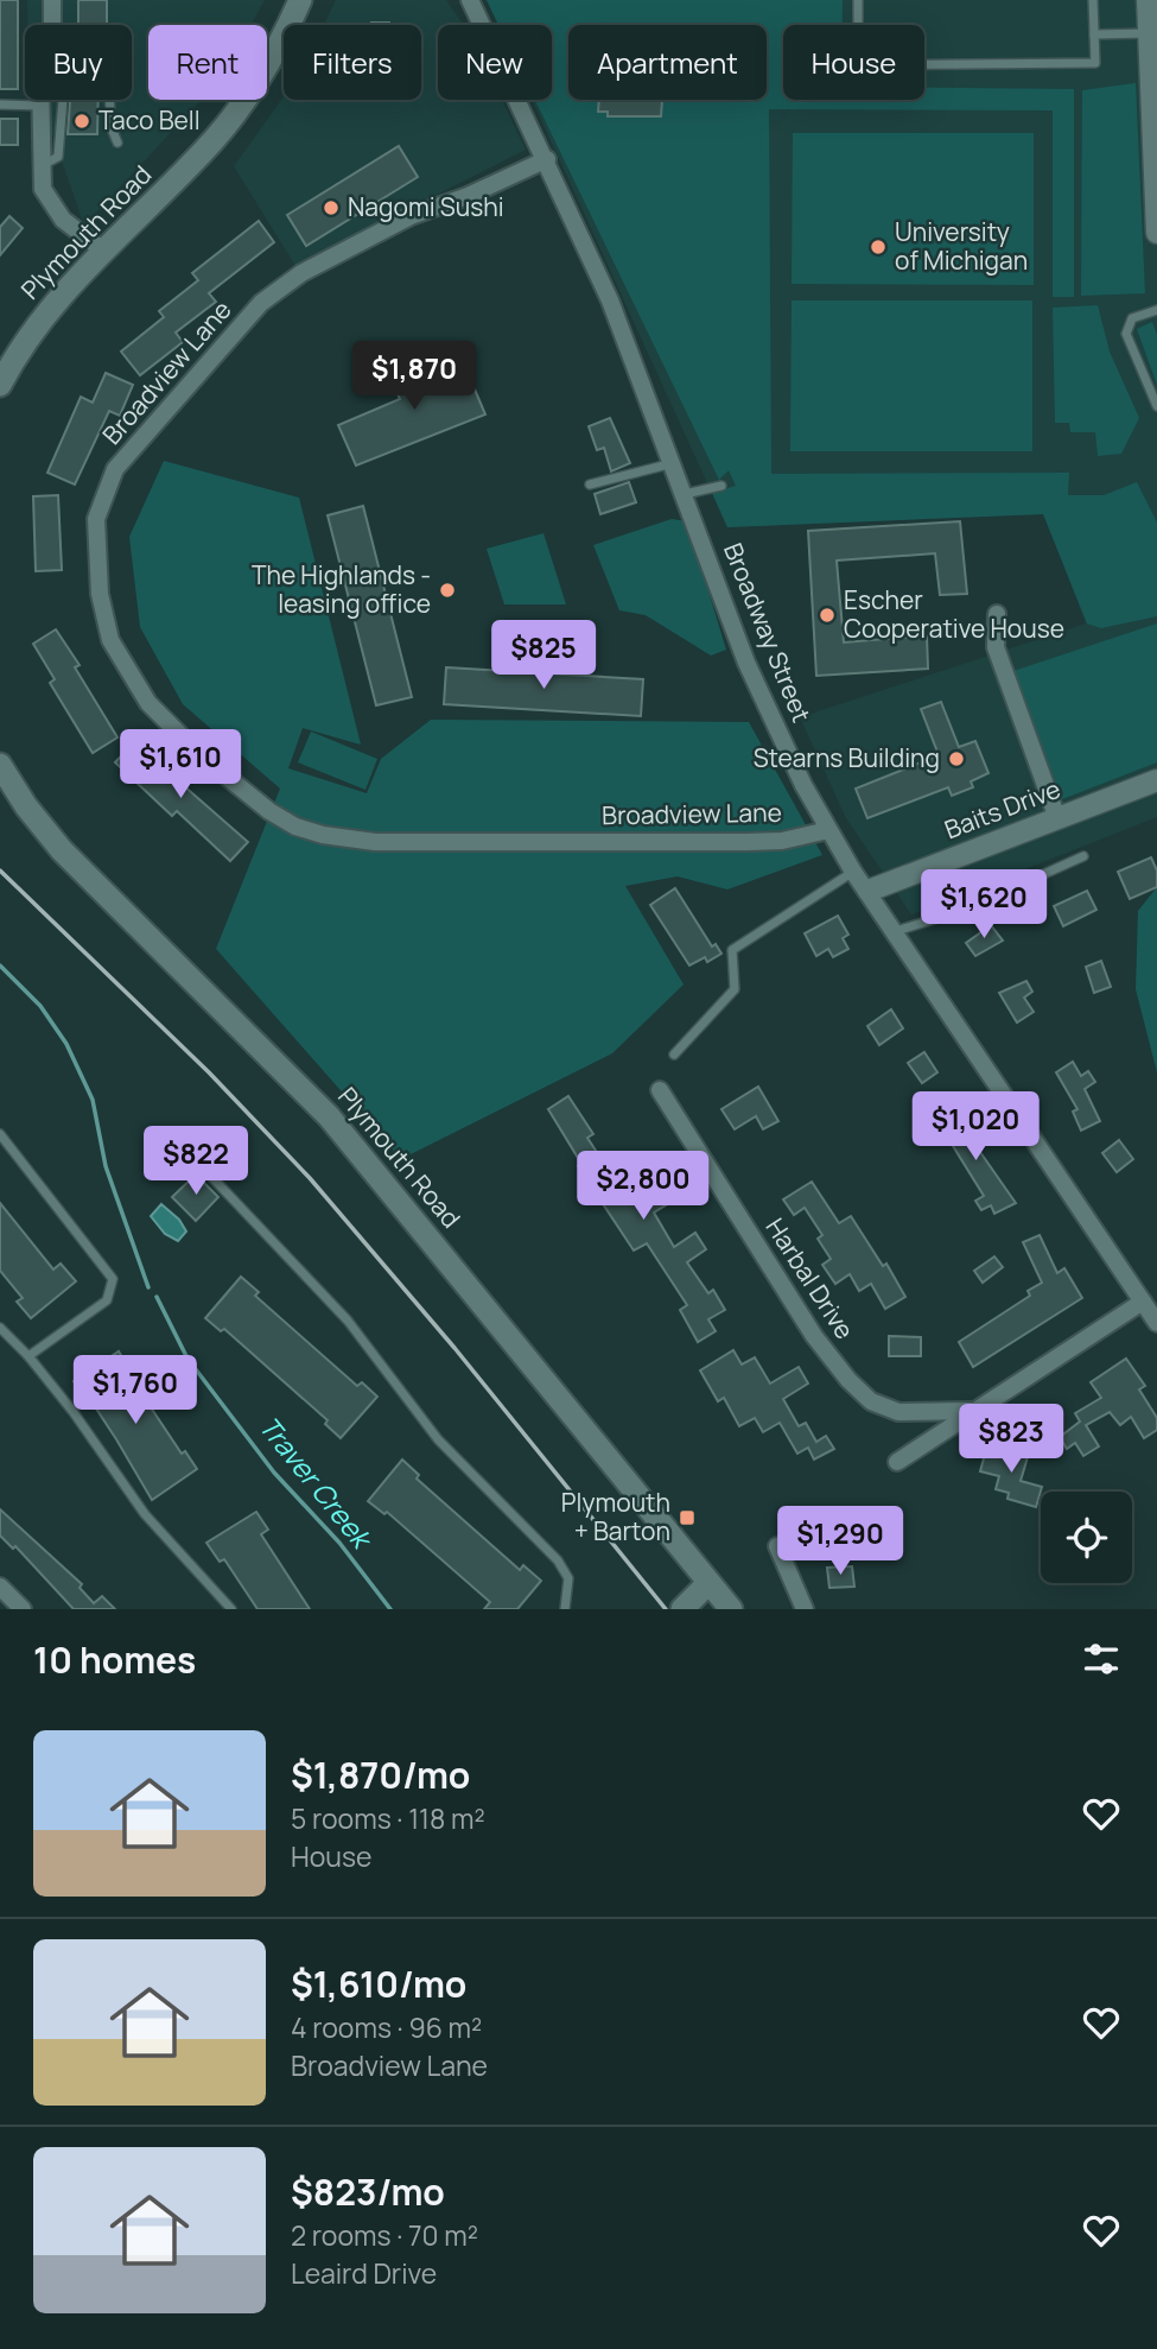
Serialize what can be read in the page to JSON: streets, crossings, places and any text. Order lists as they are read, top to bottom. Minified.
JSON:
{"streets":{"main road":["Plymouth Road"],"street":["Broadview Lane","Broadway Street","Baits Drive","Harbal Drive"]},"crossings":[["Broadview Lane","Broadway Street"],["Broadway Street","Baits Drive"]],"water":["Traver Creek"],"places":{"other":["Taco Bell","Nagomi Sushi","University of Michigan","The Highlands - leasing office","Escher Cooperative House","Stearns Building"],"transit":["Plymouth + Barton"]},"page":{"chip":["Buy","Rent","Filters","New","Apartment","House"],"price":["$1,870","$825","$1,610","$1,620","$1,020","$822","$2,800","$1,760","$823","$1,290"],"heading":"10 homes","list":[{"name":"$1,870/mo","note":"5 rooms · 118 m² · House"},{"name":"$1,610/mo","note":"4 rooms · 96 m² · Broadview Lane"},{"name":"$823/mo","note":"2 rooms · 70 m² · Leaird Drive"}]}}
